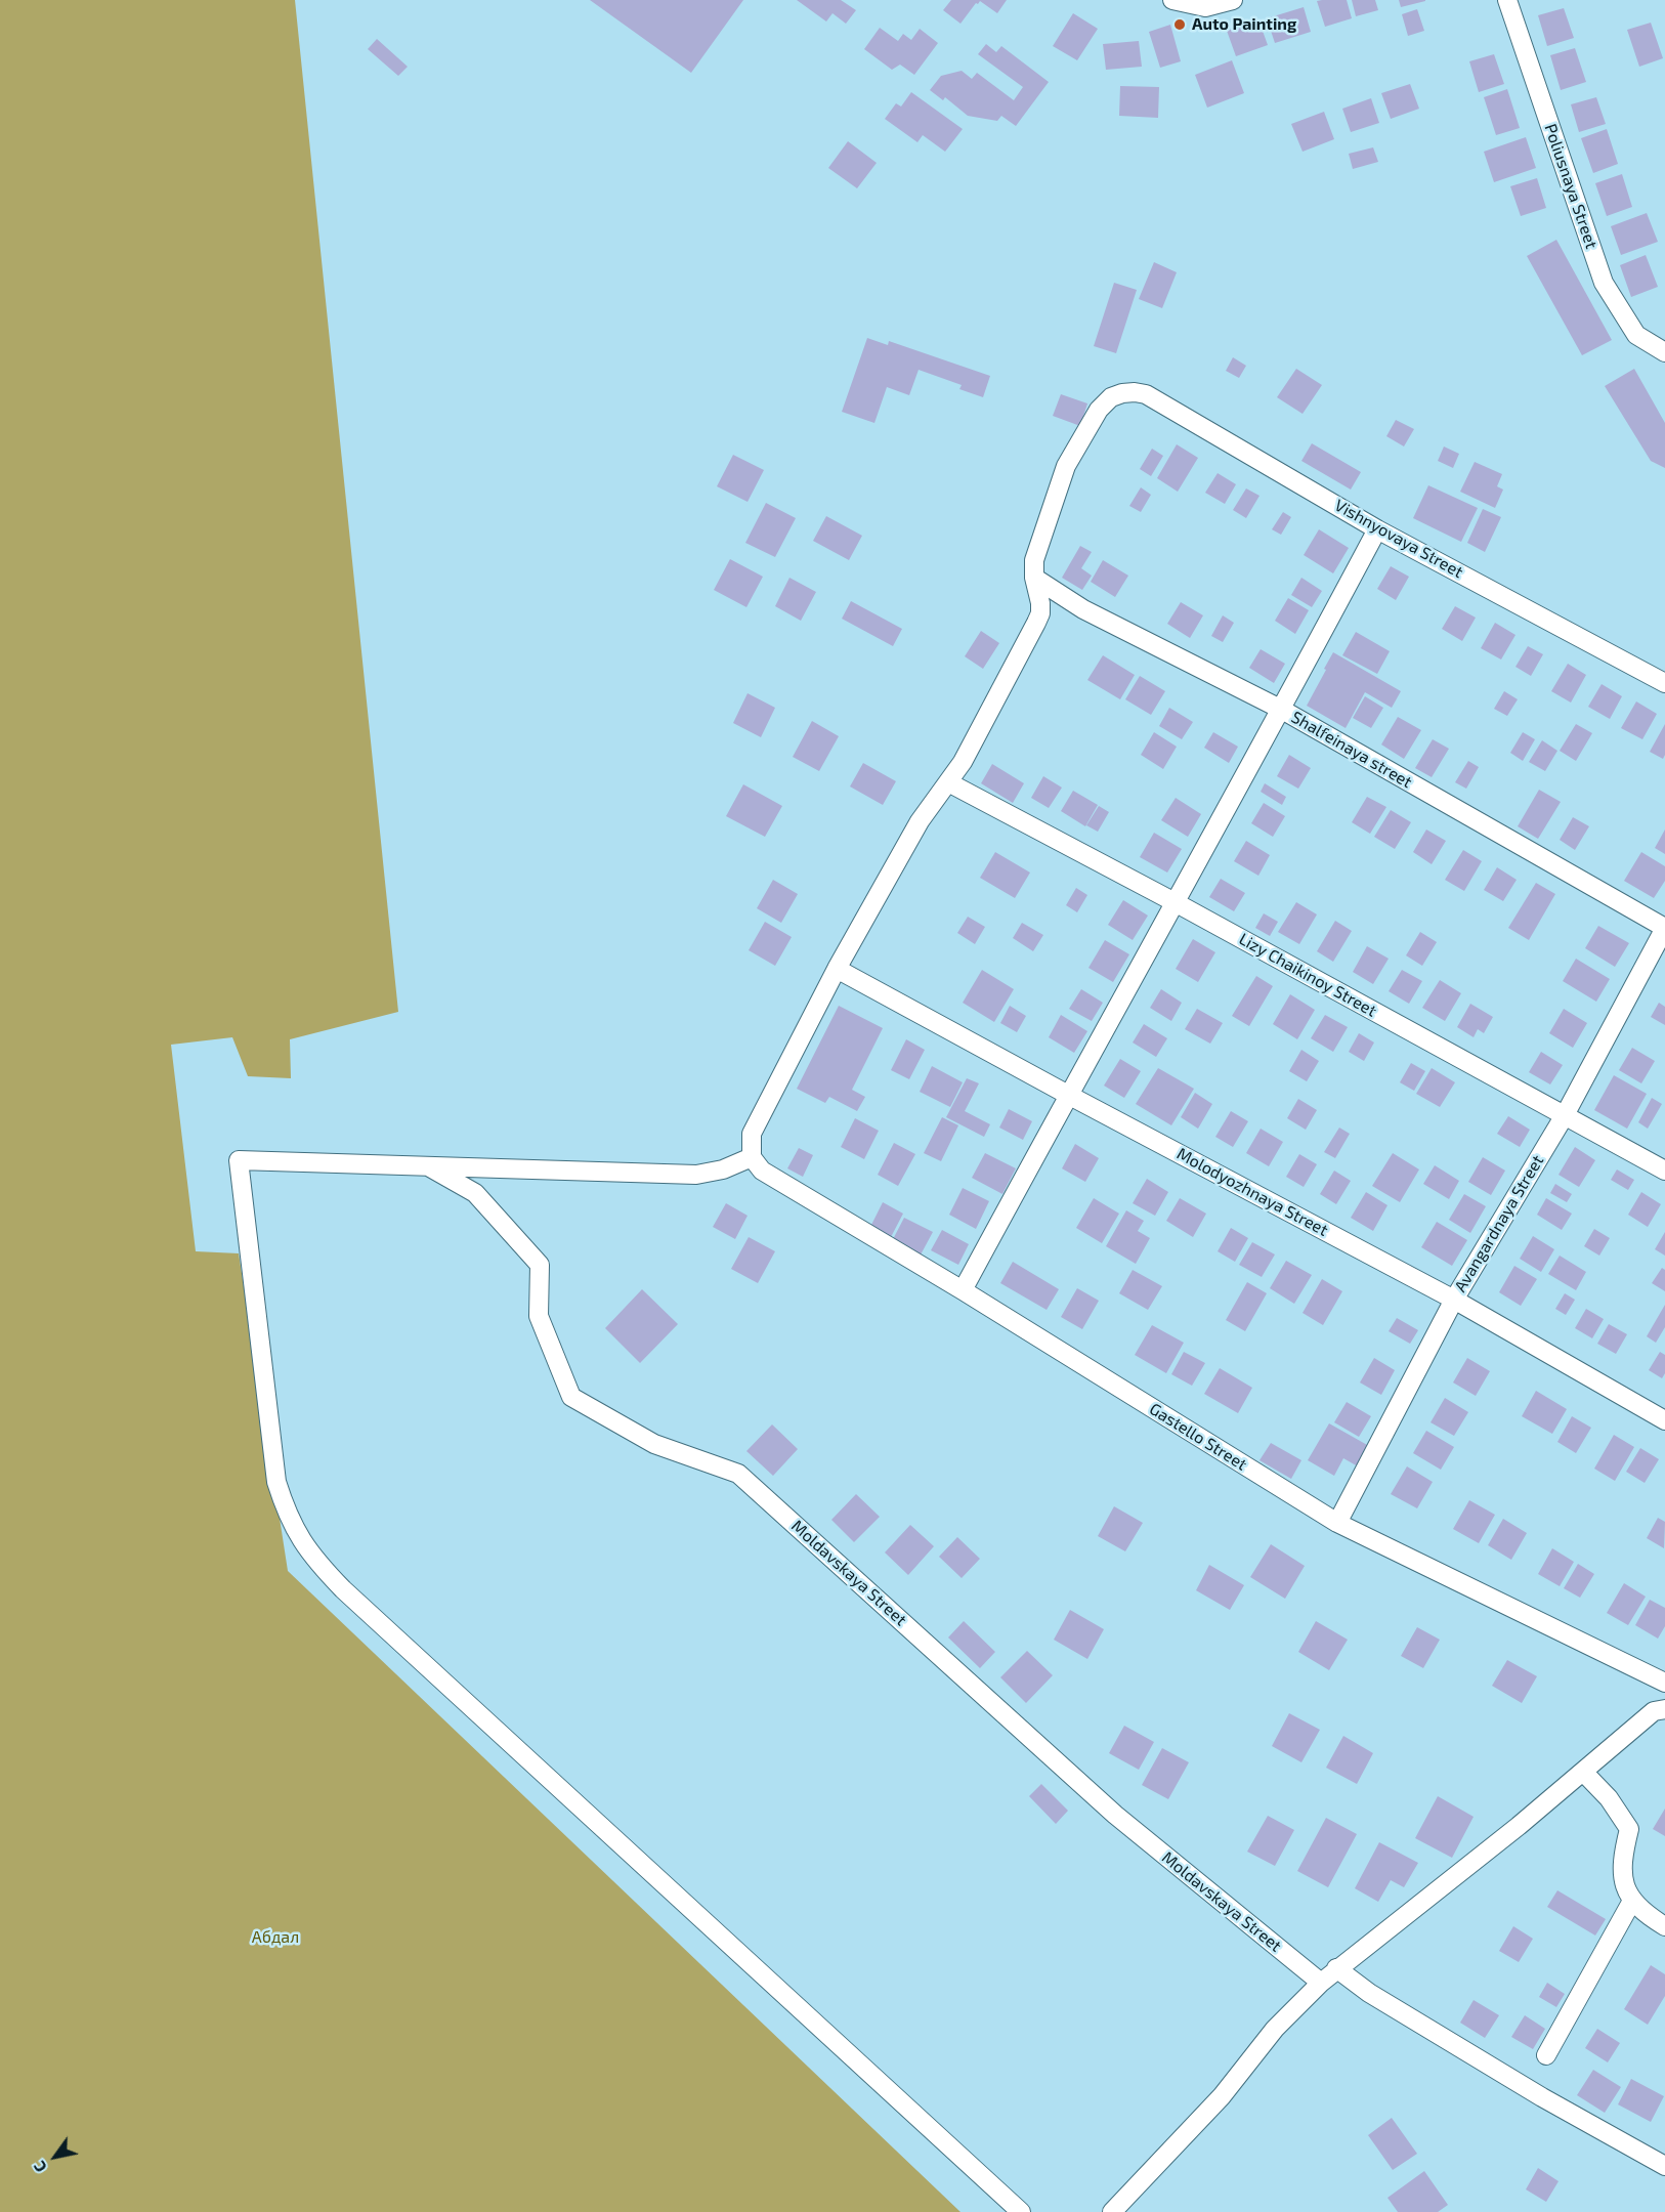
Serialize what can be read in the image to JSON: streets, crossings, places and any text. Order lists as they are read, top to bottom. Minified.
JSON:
{"streets":{"street":["Poliusnaya Street","Vishnyovaya Street","Shalfeinaya street","Lizy Chaikinoy Street","Molodyozhnaya Street","Avangardnaya Street","Gastello Street","Moldavskaya Street"]},"crossings":[["Vishnyovaya Street","Shalfeinaya street"],["Shalfeinaya street","Avangardnaya Street"],["Lizy Chaikinoy Street","Avangardnaya Street"],["Molodyozhnaya Street","Avangardnaya Street"],["Avangardnaya Street","Gastello Street"]],"parks":["Абдал"],"places":["Auto Painting"],"north":"bottom left"}
